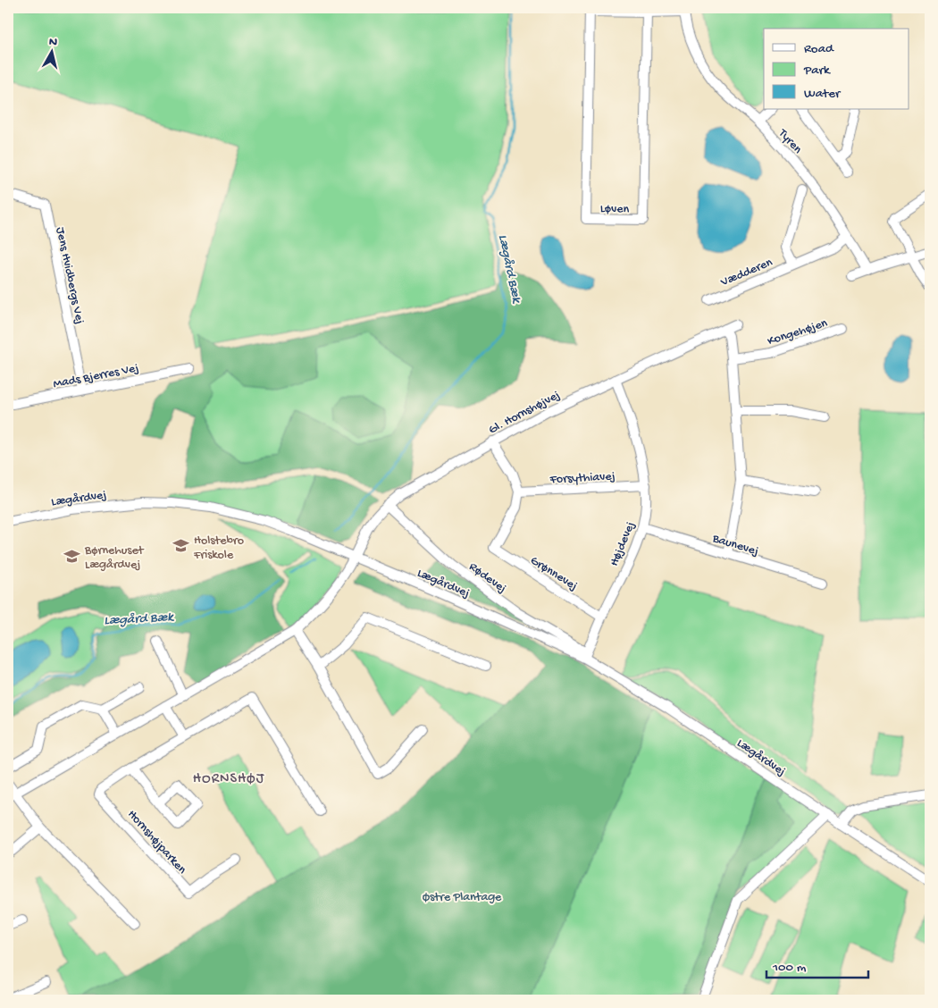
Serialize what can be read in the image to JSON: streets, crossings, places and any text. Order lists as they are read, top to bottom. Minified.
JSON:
{"streets":{"street":["Tyren","Løven","Vædderen","Jens Hvidbergs Vej","Kongehøjen","Mads Bjerres Vej","Gl. Hornshøjvej","Forsythiavej","Lægårdvej","Højdevej","Baunevej","Grønnevej","Rødevej","Hornshøjparken"]},"crossings":[["Tyren","Løven"],["Tyren","Vædderen"],["Jens Hvidbergs Vej","Mads Bjerres Vej"],["Gl. Hornshøjvej","Lægårdvej"],["Gl. Hornshøjvej","Højdevej"],["Gl. Hornshøjvej","Rødevej"],["Forsythiavej","Højdevej"],["Forsythiavej","Grønnevej"],["Lægårdvej","Højdevej"],["Lægårdvej","Rødevej"],["Højdevej","Baunevej"],["Højdevej","Grønnevej"],["Højdevej","Rødevej"]],"districts":["HORNSHØJ"],"water":["Lægård Bæk"],"parks":["Østre Plantage"],"places":{"school or university":["Holstebro Friskole","Børnehuset Lægårdvej"]},"legend":["Road","Park","Water"],"scale_bar":"100 m","north":"top"}
